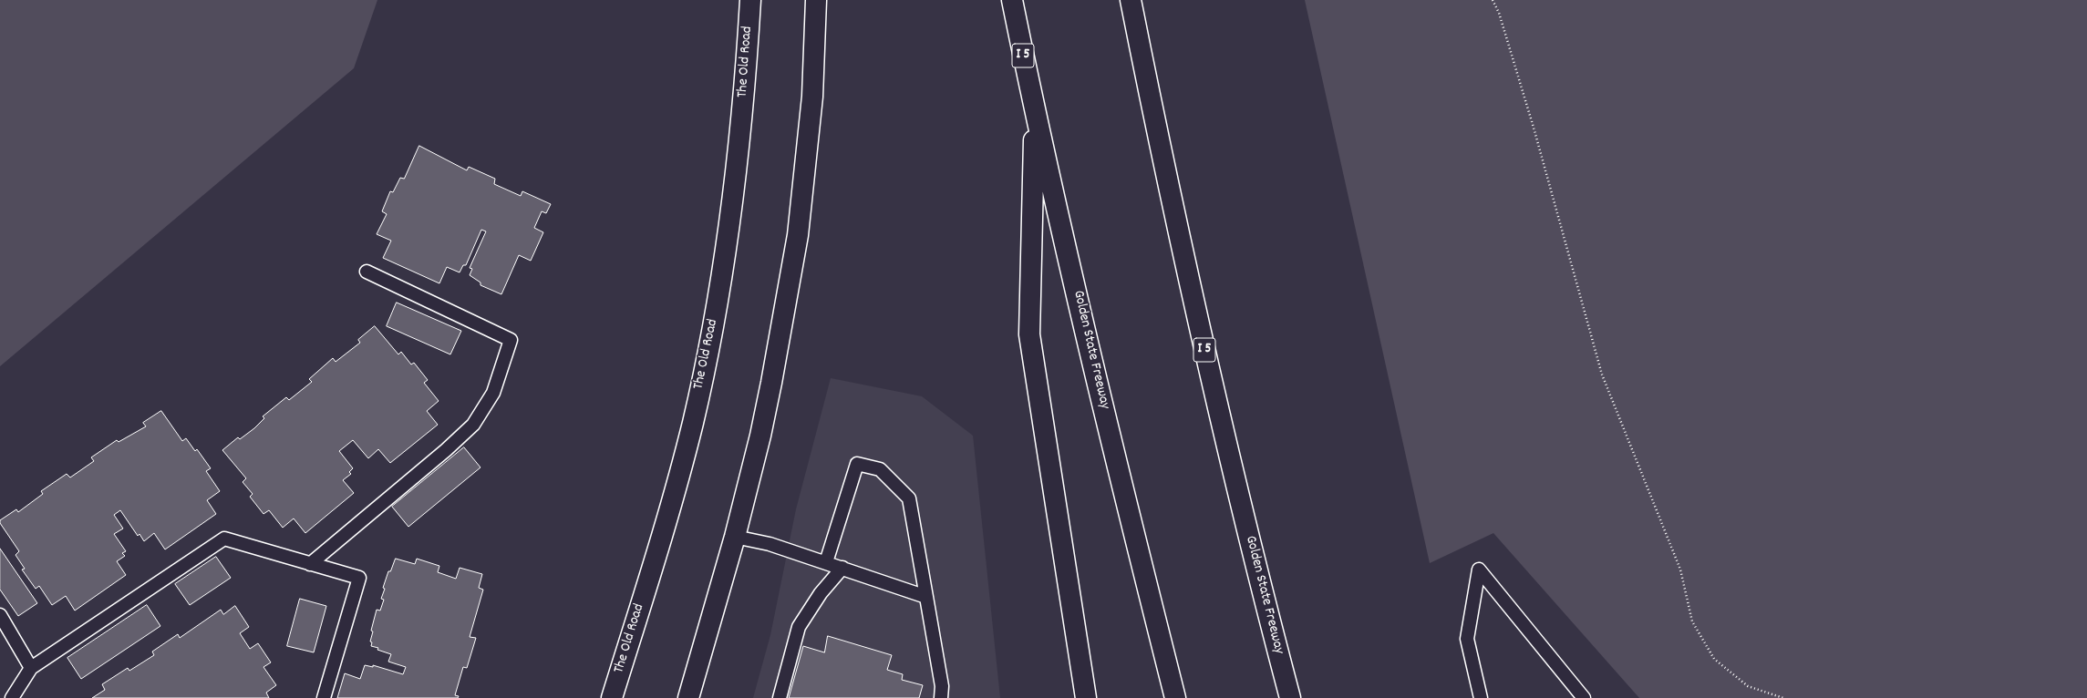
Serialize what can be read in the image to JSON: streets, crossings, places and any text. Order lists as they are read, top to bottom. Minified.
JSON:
{"streets":{"main road":["I 5","The Old Road","Golden State Freeway"]}}
